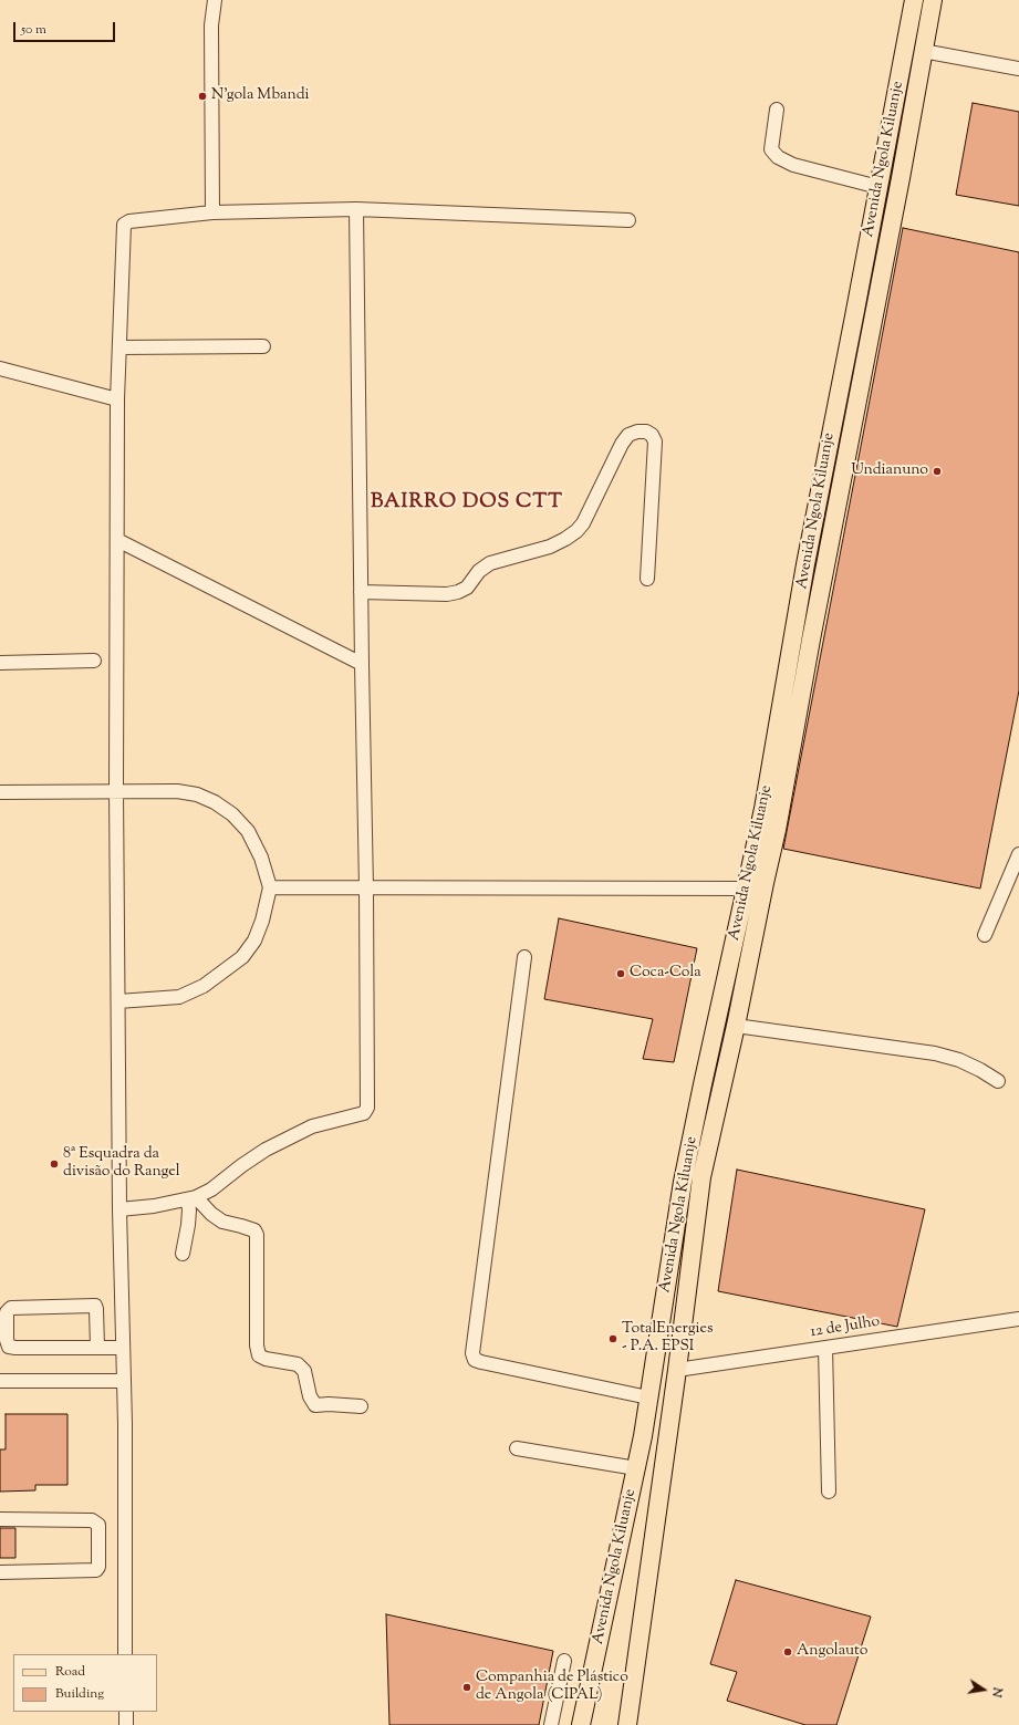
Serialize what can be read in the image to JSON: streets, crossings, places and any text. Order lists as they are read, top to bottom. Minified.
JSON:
{"streets":{"main road":["Avenida Ngola Kiluanje"],"street":["12 de Julho"]},"crossings":[["Avenida Ngola Kiluanje","12 de Julho"]],"districts":["BAIRRO DOS CTT"],"places":["N'gola Mbandi","Undianuno","Coca-Cola","8ª Esquadra da divisão do Rangel","TotalEnergies - P.A. EPSI","Angolauto","Companhia de Plástico de Angola (CIPAL)"],"legend":["Road","Building"],"scale_bar":"50 m","north":"right"}
